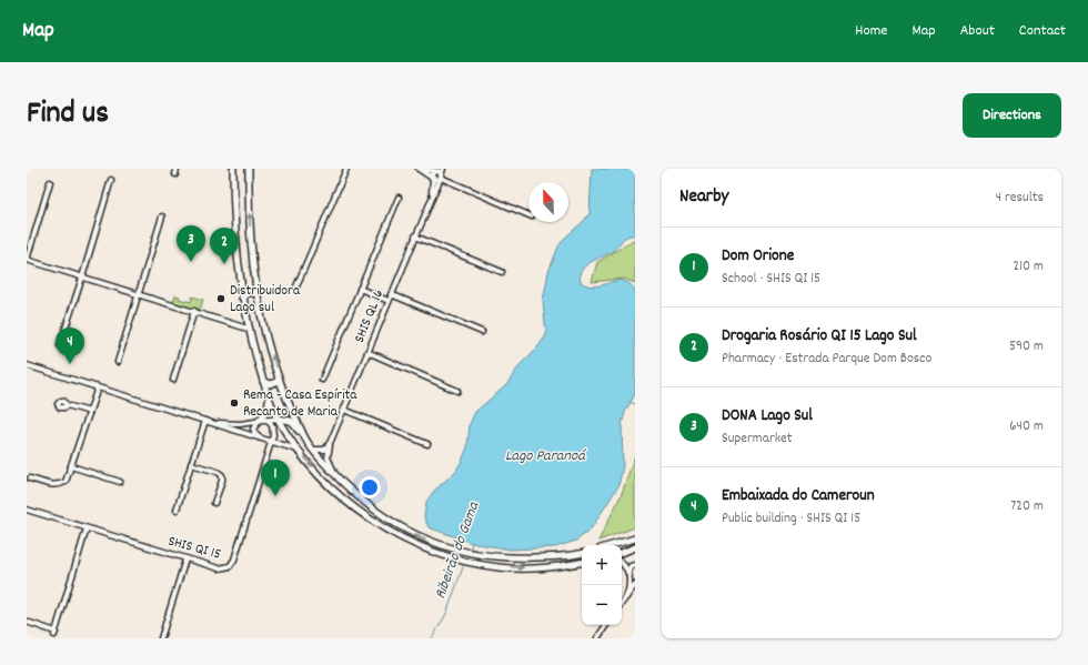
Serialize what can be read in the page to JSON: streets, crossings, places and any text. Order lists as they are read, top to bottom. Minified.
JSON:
{"streets":{"street":["SHIS QL 16","SHIS QI 15"]},"water":["Lago Paranoá","Ribeirão do Gama"],"places":["Distribuidora Lago sul","Rema - Casa Espírita Recanto de Maria"],"north":"top","page":{"header":"Map","nav":["Home","Map","About","Contact"],"title":"Find us","buttons":"Directions","heading":["Nearby","4 results"],"pins":["3","2","4","1"],"list":[{"mark":"1","name":"Dom Orione","note":"School · SHIS QI 15","value":"210 m"},{"mark":"2","name":"Drogaria Rosário QI 15 Lago Sul","note":"Pharmacy · Estrada Parque Dom Bosco","value":"590 m"},{"mark":"3","name":"DONA Lago Sul","note":"Supermarket","value":"640 m"},{"mark":"4","name":"Embaixada do Cameroun","note":"Public building · SHIS QI 15","value":"720 m"}],"map_buttons":["+","−"]}}
